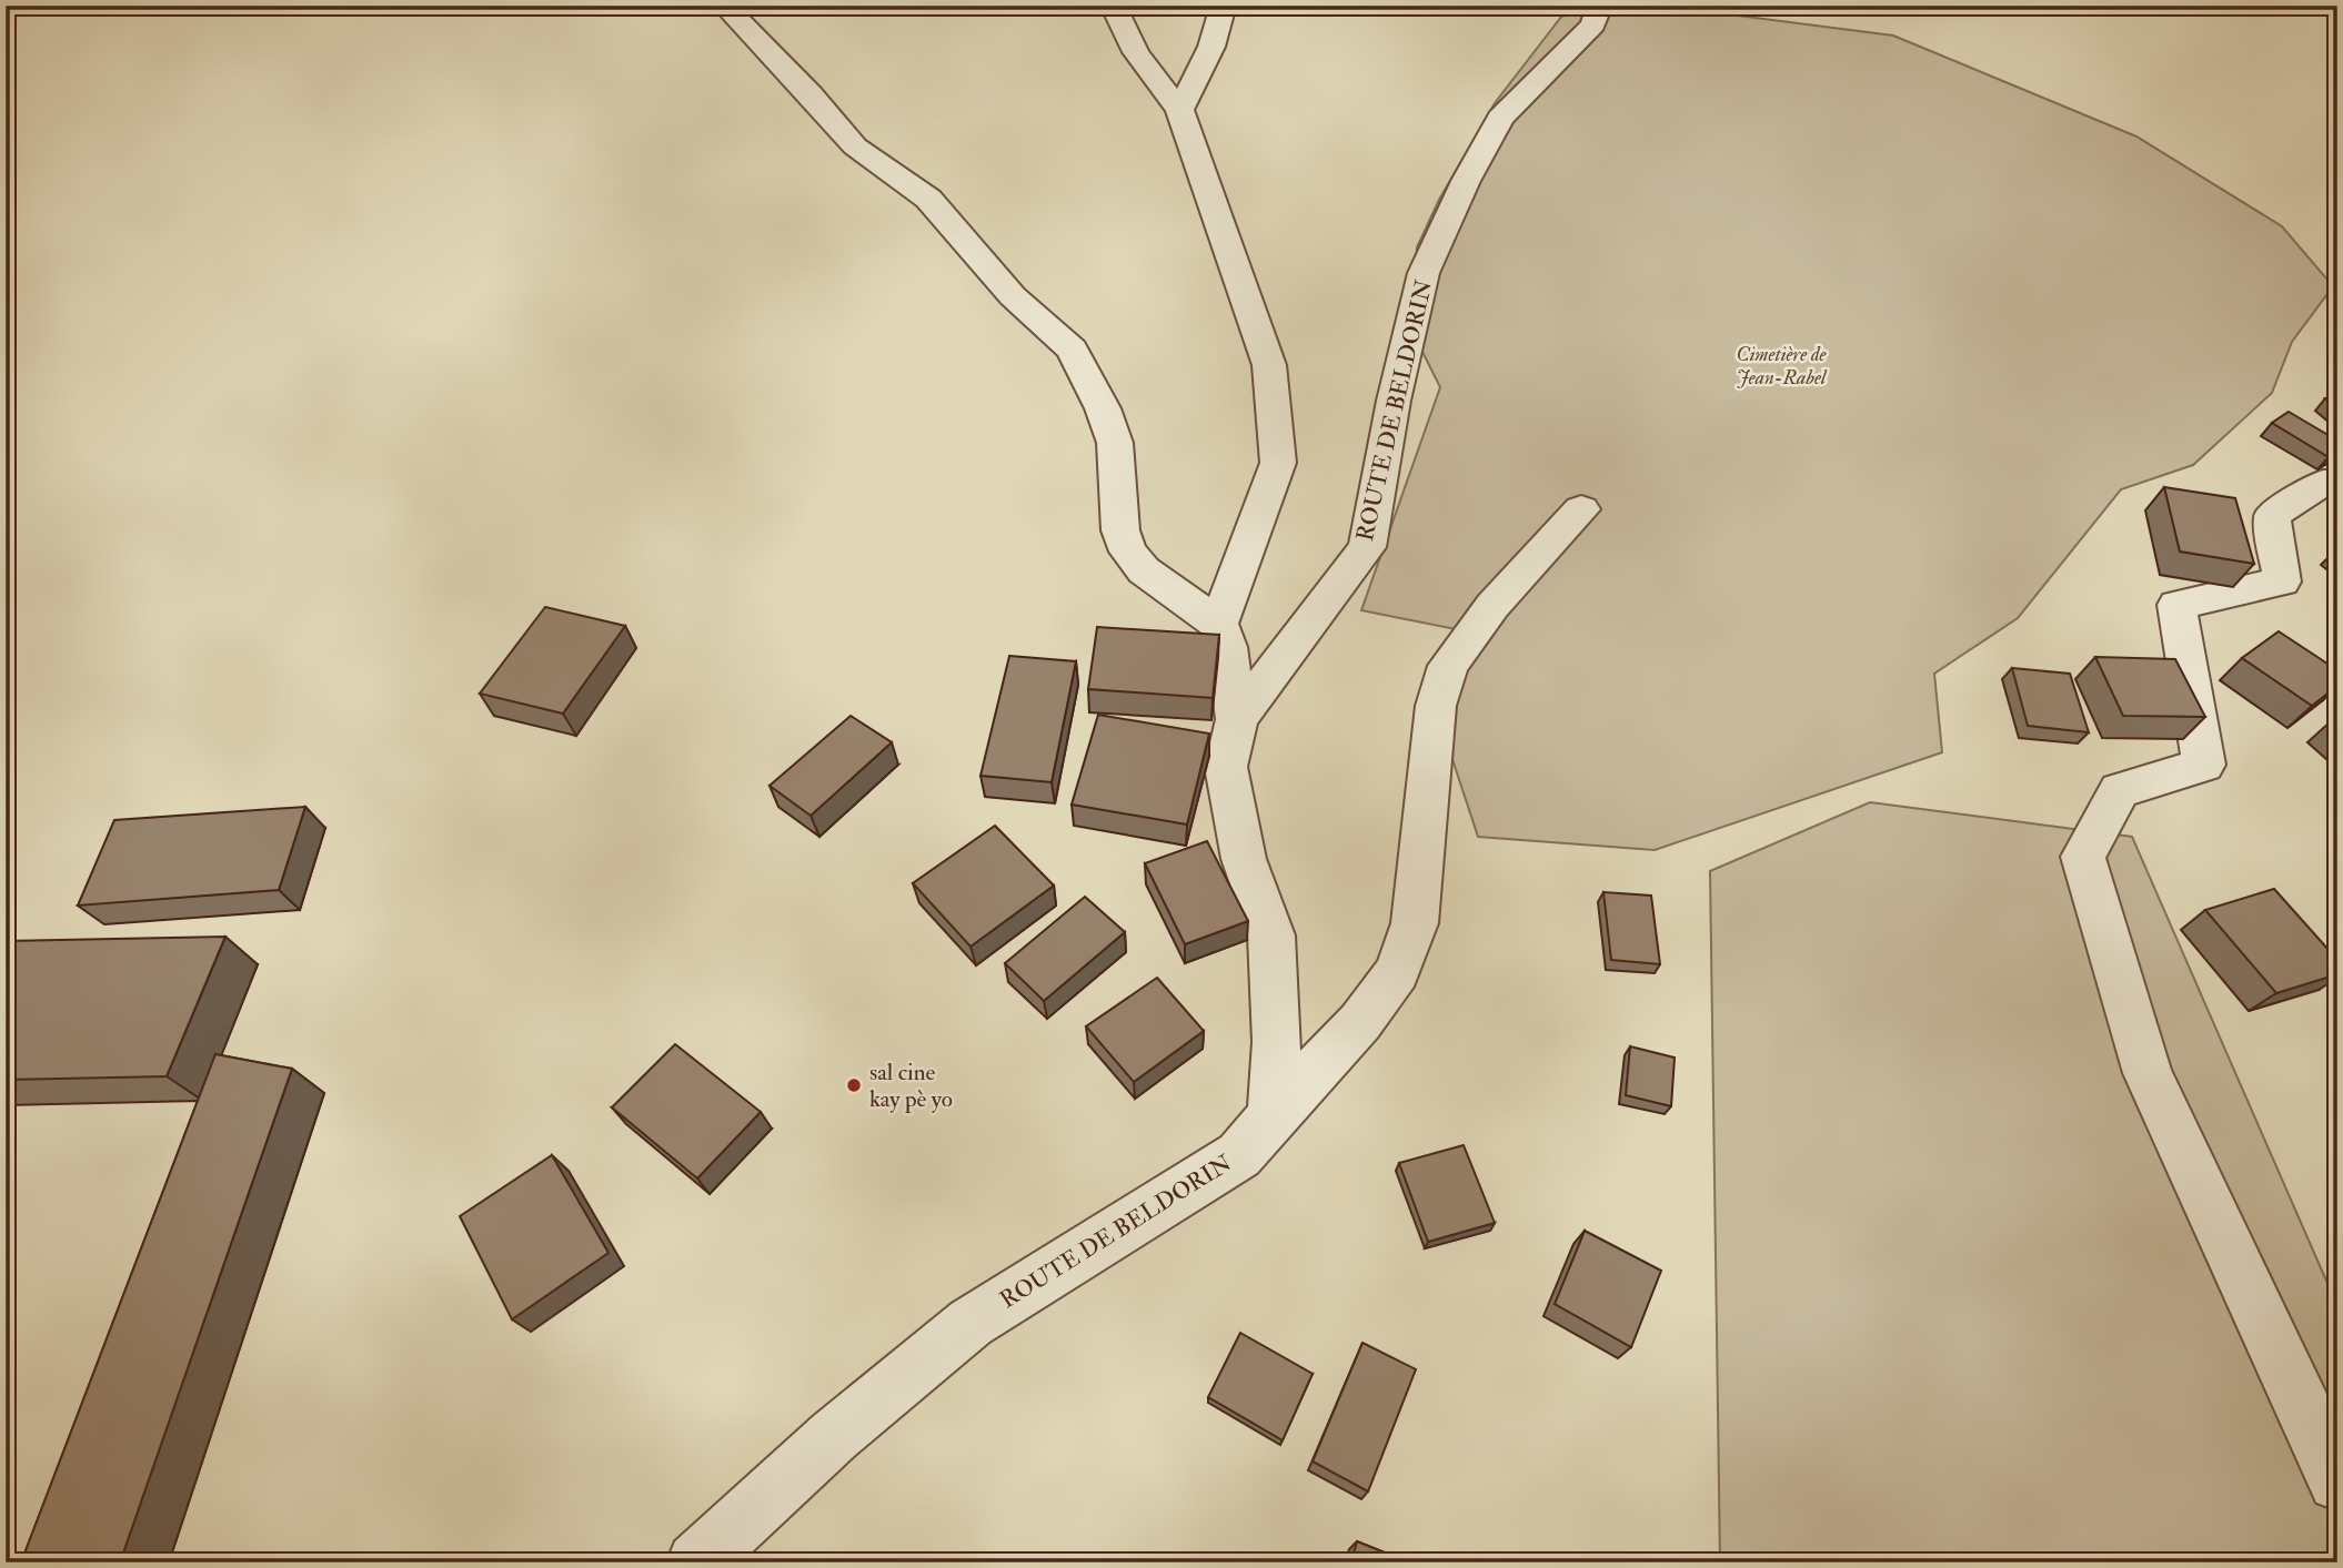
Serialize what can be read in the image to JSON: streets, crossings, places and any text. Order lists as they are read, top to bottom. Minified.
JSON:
{"streets":{"street":["ROUTE DE BELDORIN"]},"parks":["Cimetière de Jean-Rabel"],"places":["sal cine kay pè yo"]}
